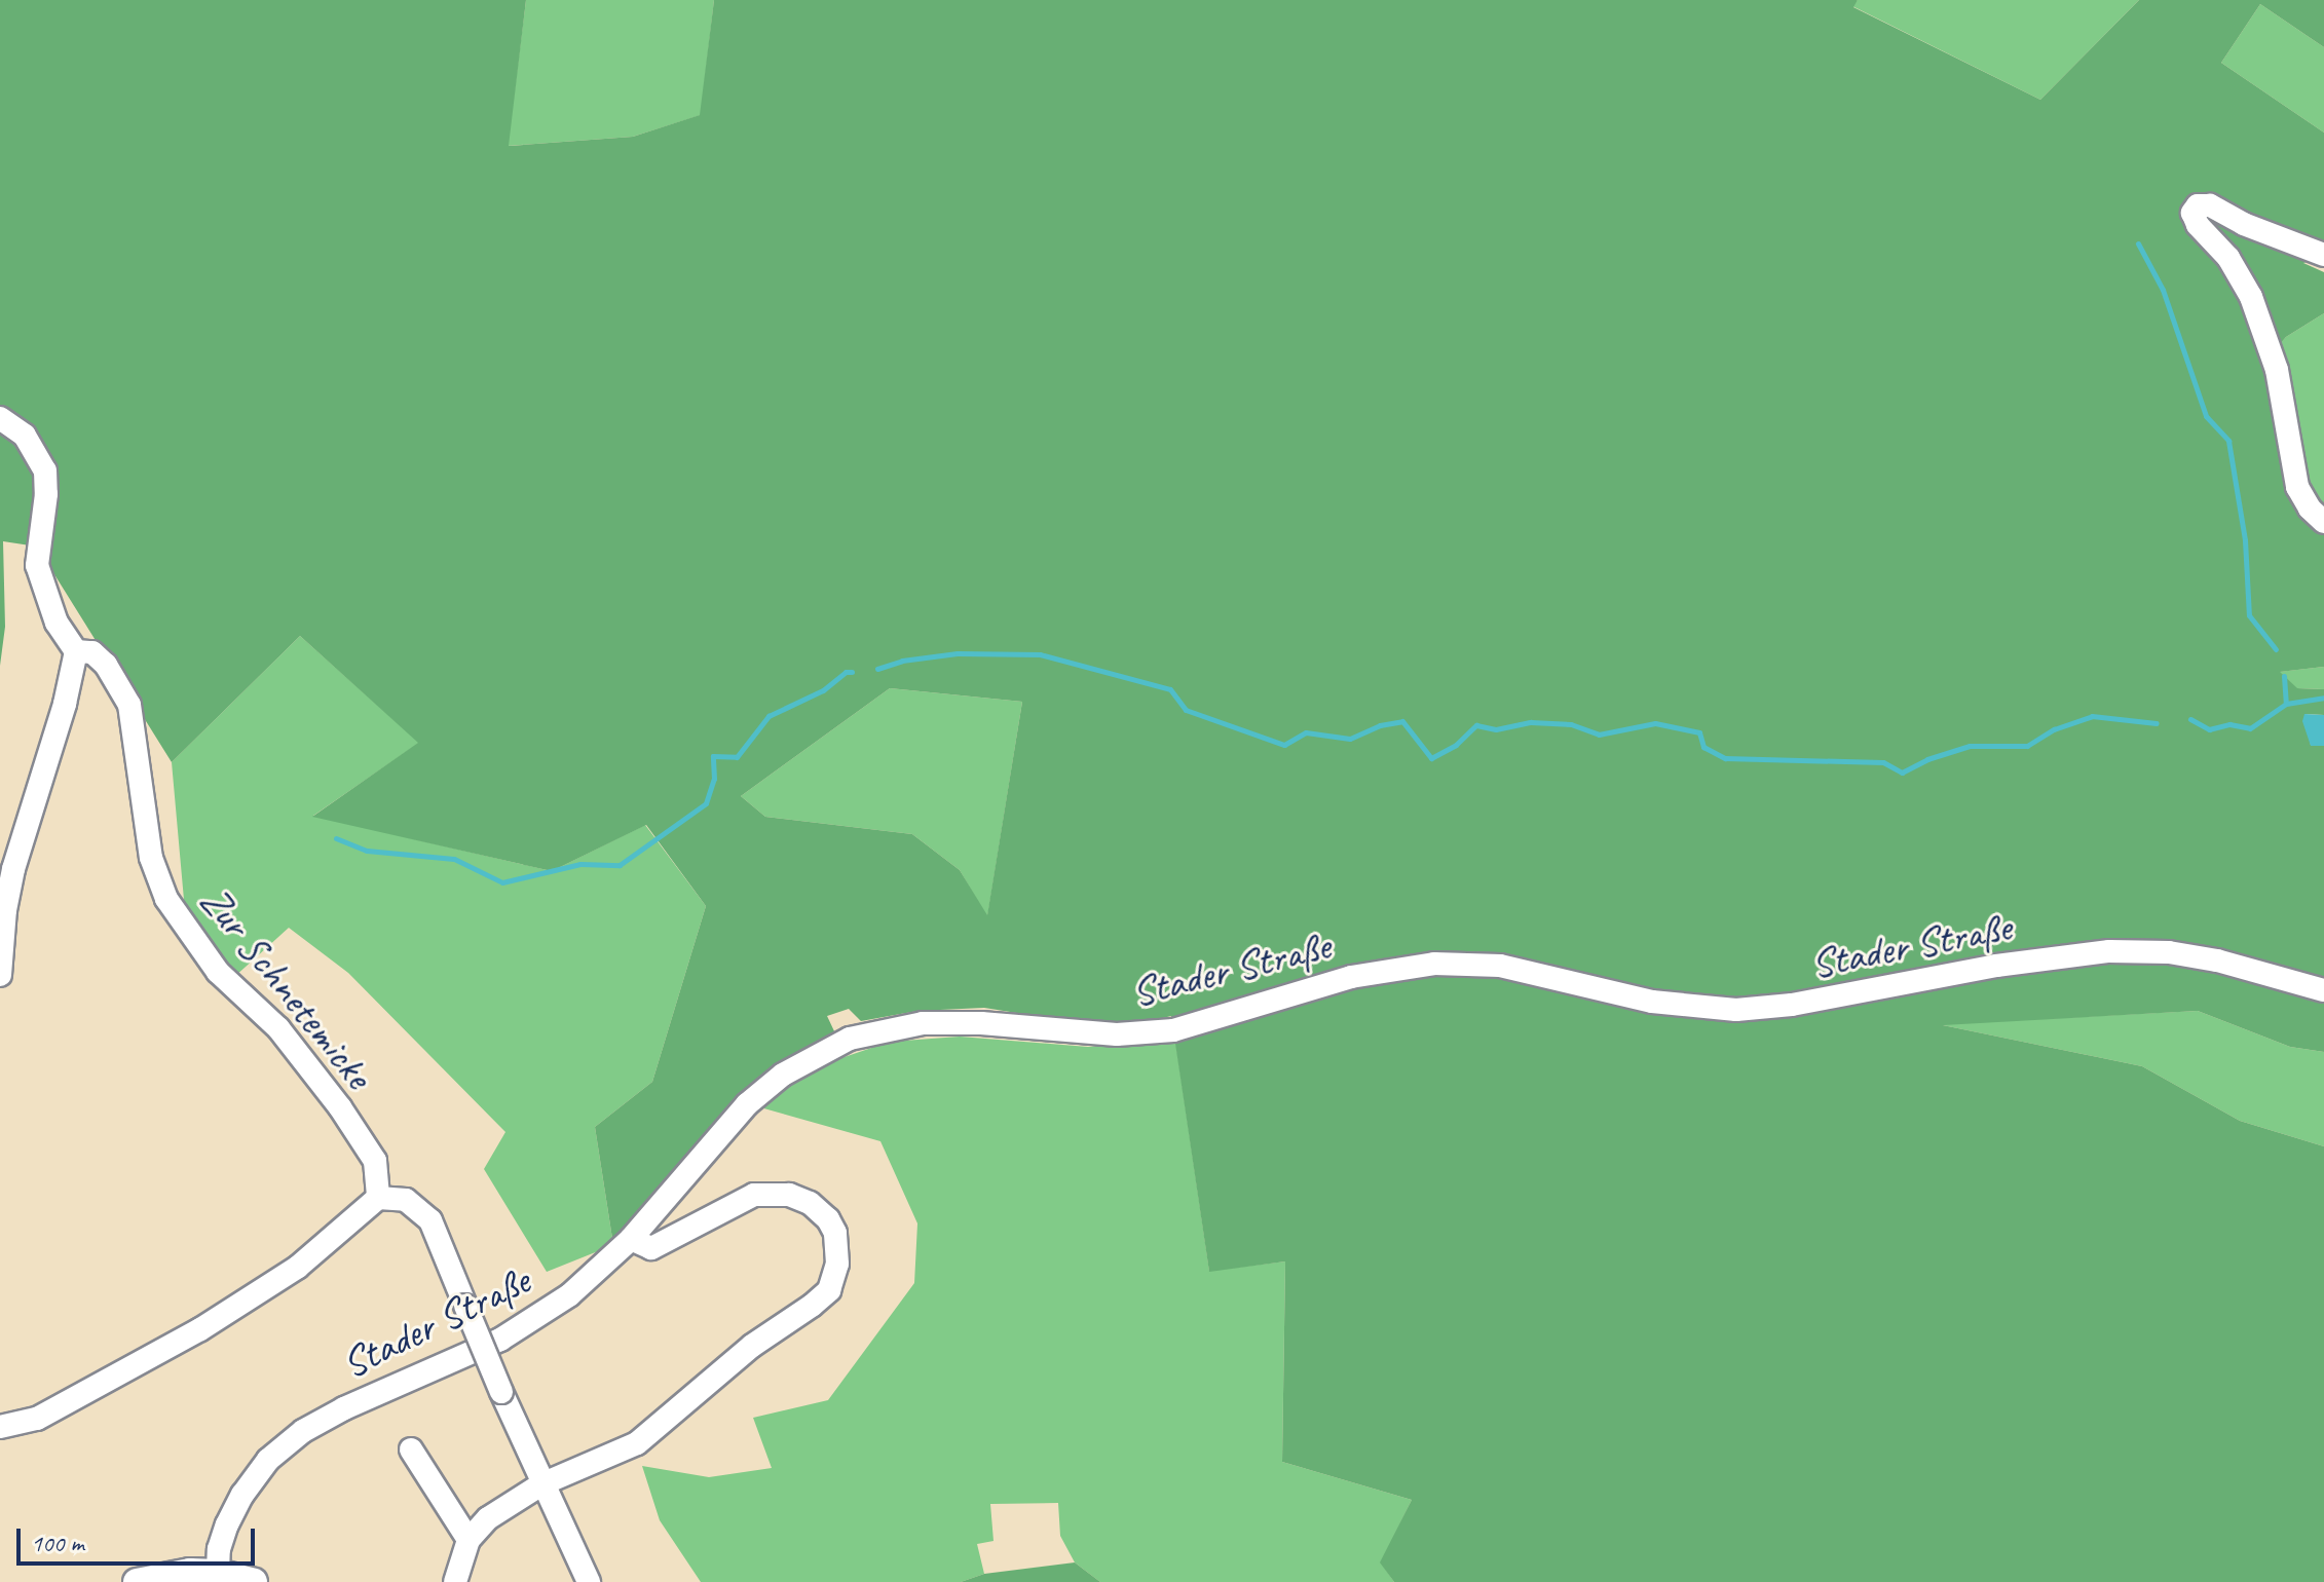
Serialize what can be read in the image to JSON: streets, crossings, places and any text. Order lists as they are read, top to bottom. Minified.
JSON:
{"streets":{"street":["Stader Straße","Zur Schnetemicke"]},"scale_bar":"100 m"}
